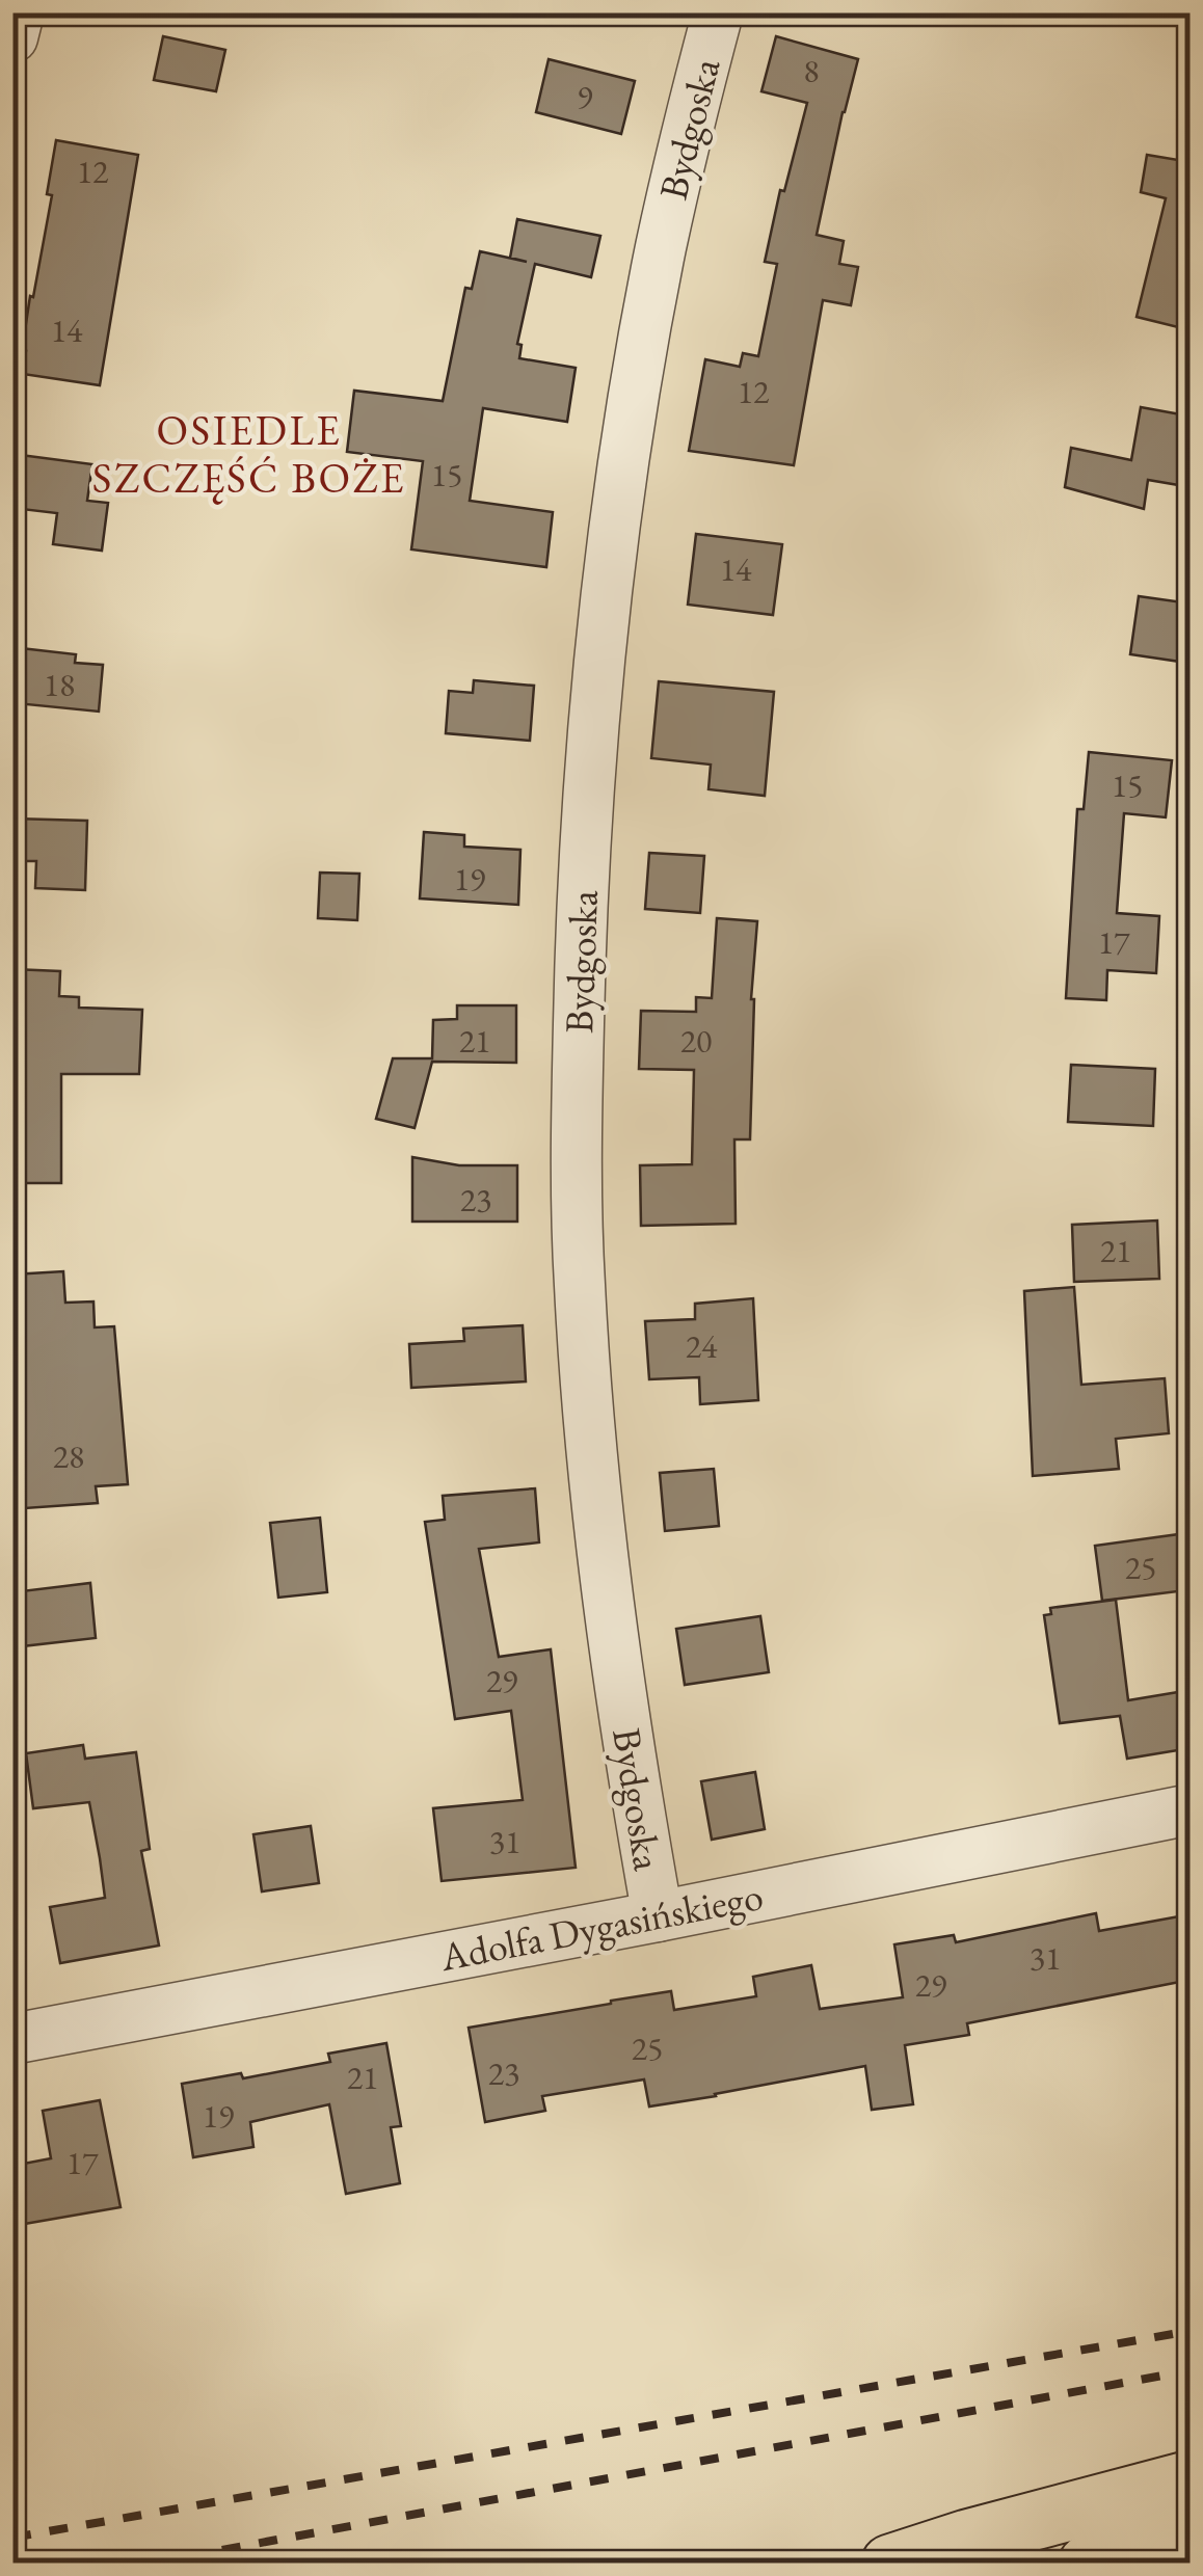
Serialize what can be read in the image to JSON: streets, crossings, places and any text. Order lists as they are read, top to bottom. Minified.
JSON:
{"streets":{"street":["Bydgoska","Adolfa Dygasińskiego"]},"crossings":[["Bydgoska","Adolfa Dygasińskiego"]],"districts":["OSIEDLE SZCZĘŚĆ BOŻE"],"house_numbers":["8","9","12","14","12","15","14","18","15","19","17","21","20","23","21","24","28","25","29","31","31","29","25","23","21","19","17"]}
